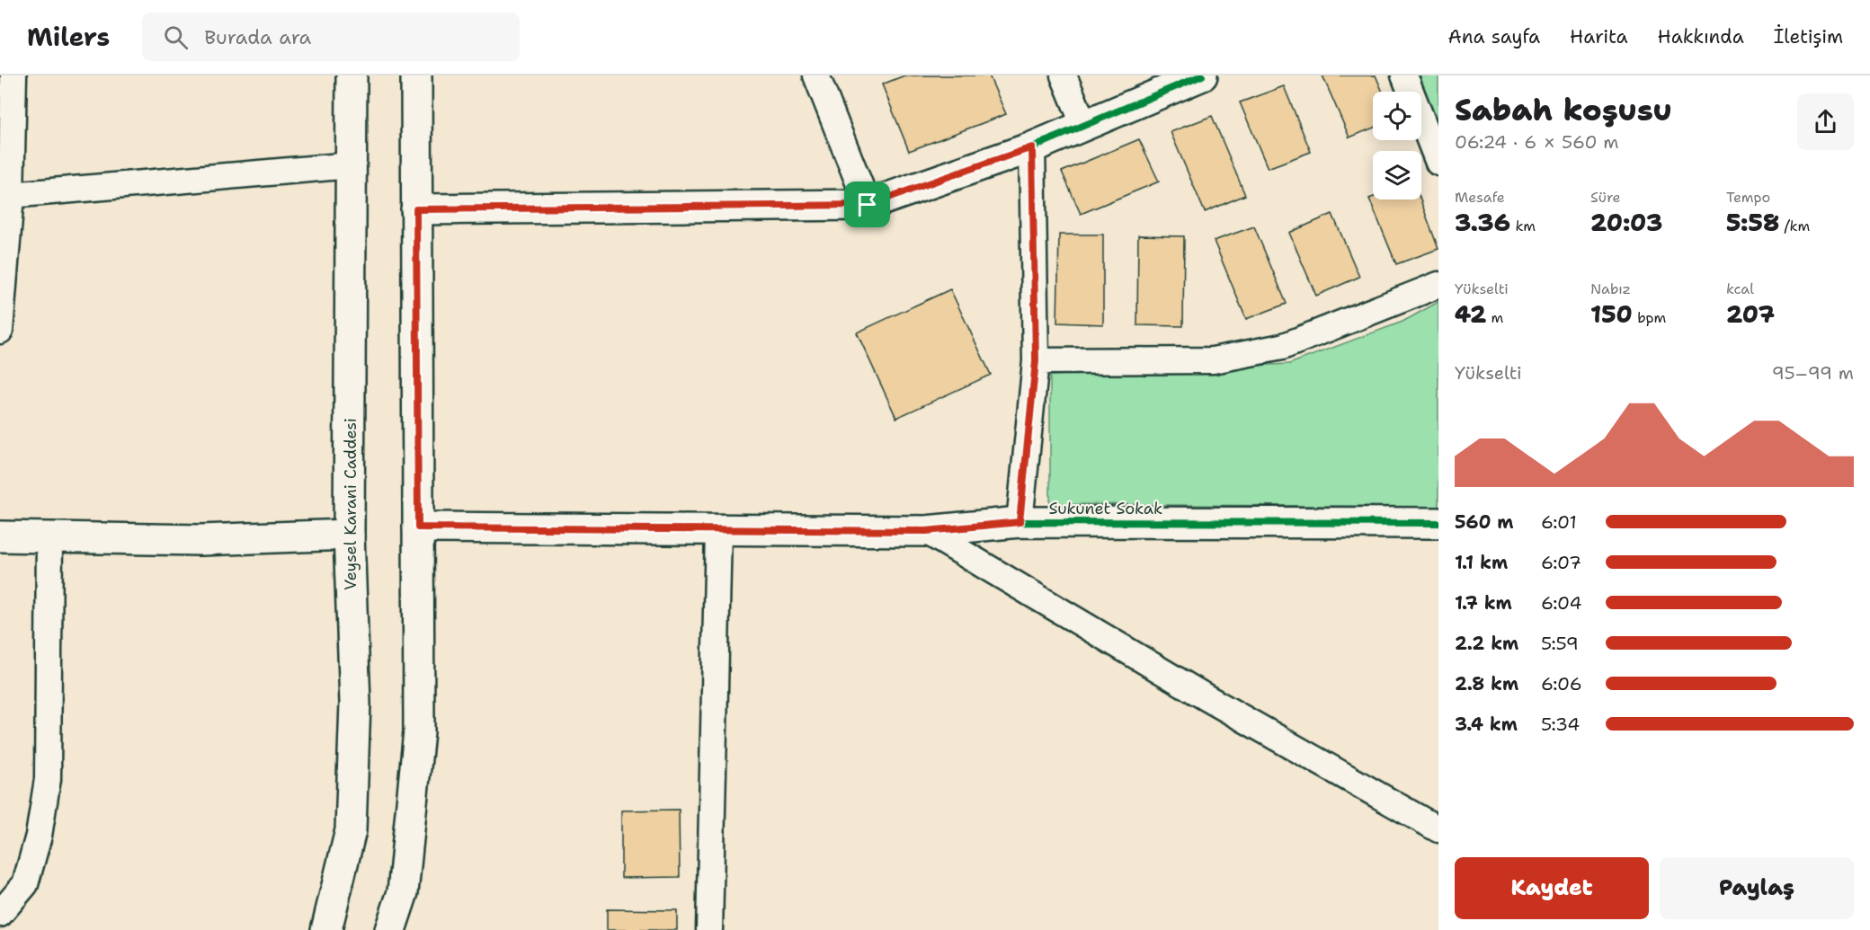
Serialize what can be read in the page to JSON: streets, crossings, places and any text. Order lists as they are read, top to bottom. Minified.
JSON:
{"streets":{"street":["Veysel Karani Caddesi","Sukunet Sokak"]},"page":{"header":"Milers","search":"Burada ara","nav":["Ana sayfa","Harita","Hakkında","İletişim"],"heading":["Sabah koşusu","06:24 · 6 × 560 m"],"stats":[["Mesafe","3.36 km"],["Süre","20:03"],["Tempo","5:58 /km"],["Yükselti","42 m"],["Nabız","150 bpm"],["kcal","207"]],"chart":["Yükselti","95–99 m"],"list":[{"name":"560 m","note":"6:01"},{"name":"1.1 km","note":"6:07"},{"name":"1.7 km","note":"6:04"},{"name":"2.2 km","note":"5:59"},{"name":"2.8 km","note":"6:06"},{"name":"3.4 km","note":"5:34"}],"buttons":["Kaydet","Paylaş"]}}
